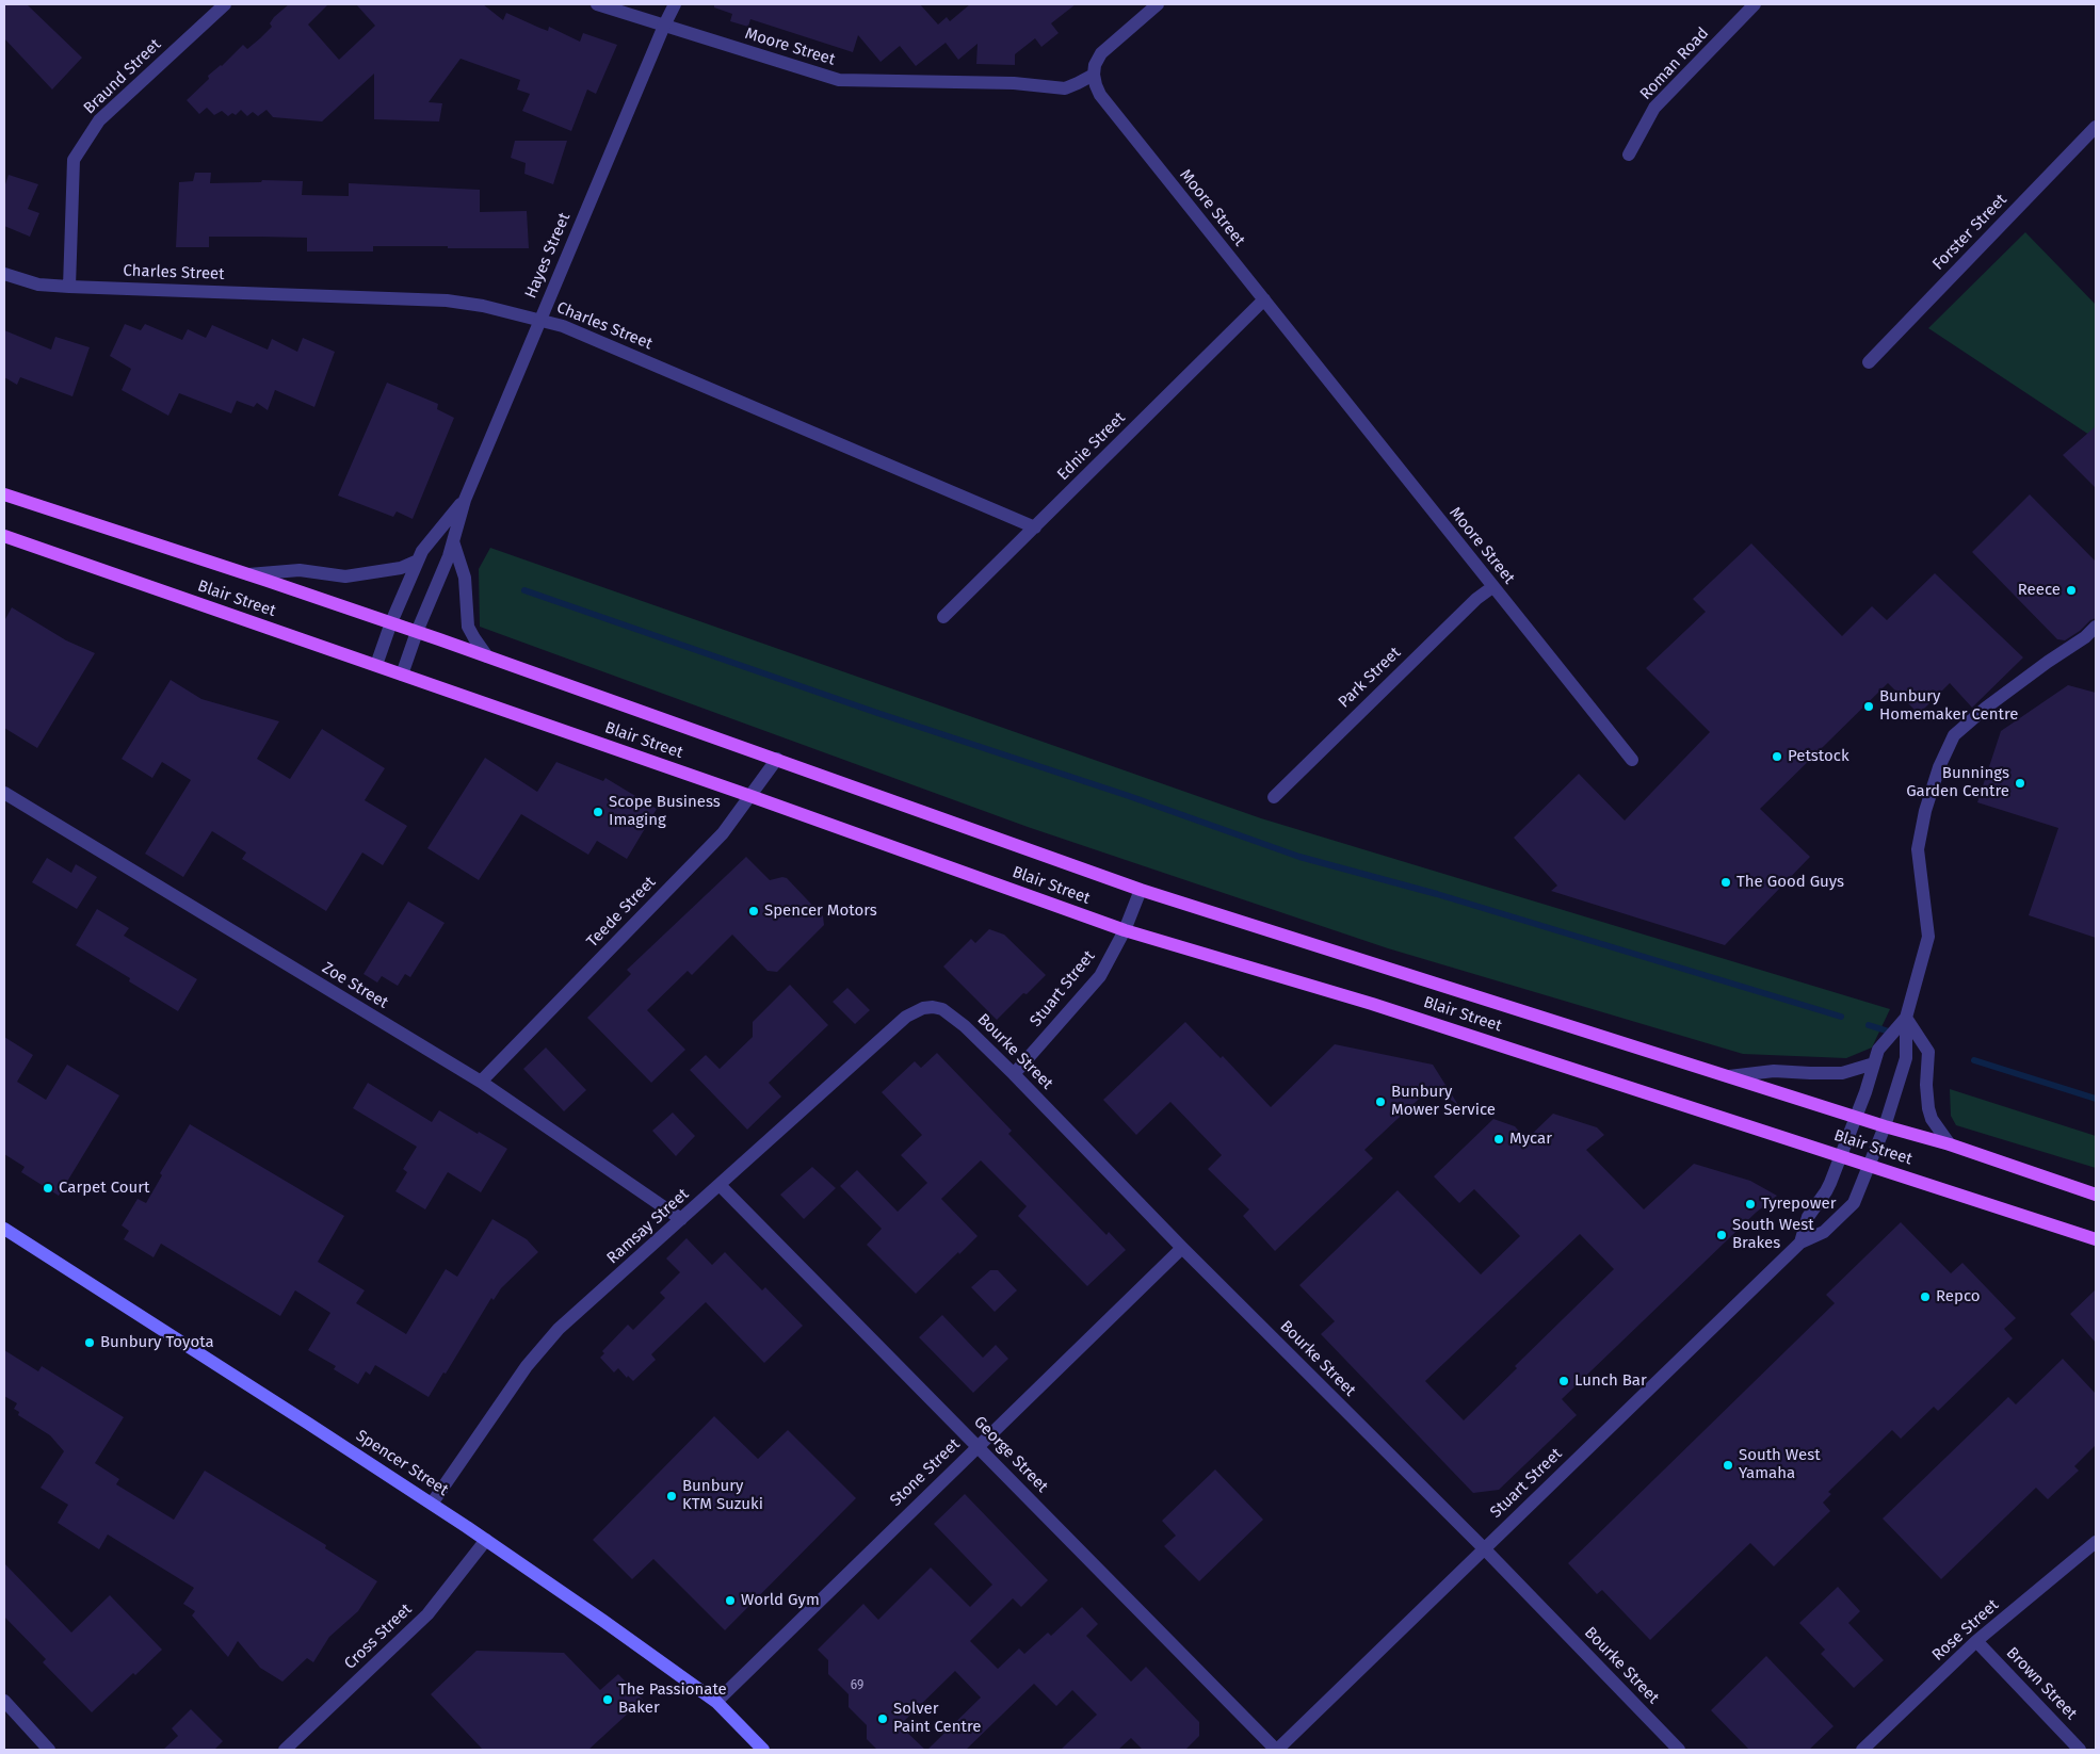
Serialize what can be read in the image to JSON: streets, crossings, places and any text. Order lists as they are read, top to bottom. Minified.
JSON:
{"streets":{"main road":["Blair Street","Spencer Street"],"street":["Moore Street","Roman Road","Braund Street","Forster Street","Hayes Street","Charles Street","Ednie Street","Park Street","Teede Street","Zoe Street","Stuart Street","Bourke Street","Ramsay Street","George Street","Stone Street","Rose Street","Cross Street","Brown Street"]},"crossings":[["Moore Street","Hayes Street"],["Moore Street","Ednie Street"],["Moore Street","Park Street"],["Braund Street","Charles Street"],["Hayes Street","Charles Street"],["Hayes Street","Blair Street"],["Charles Street","Ednie Street"],["Blair Street","Teede Street"],["Blair Street","Stuart Street"],["Teede Street","Zoe Street"],["Zoe Street","Ramsay Street"],["Stuart Street","Bourke Street"],["Stuart Street","George Street"],["Bourke Street","Ramsay Street"],["Bourke Street","Stone Street"],["Ramsay Street","George Street"],["Ramsay Street","Spencer Street"],["George Street","Stone Street"],["Spencer Street","Stone Street"],["Spencer Street","Cross Street"],["Rose Street","Brown Street"]],"places":["Reece","Bunbury Homemaker Centre","Petstock","Bunnings Garden Centre","Scope Business Imaging","The Good Guys","Spencer Motors","Bunbury Mower Service","Mycar","Carpet Court","Tyrepower","South West Brakes","Repco","Bunbury Toyota","Lunch Bar","South West Yamaha","Bunbury KTM Suzuki","World Gym","The Passionate Baker","Solver Paint Centre"],"house_numbers":["69"]}
